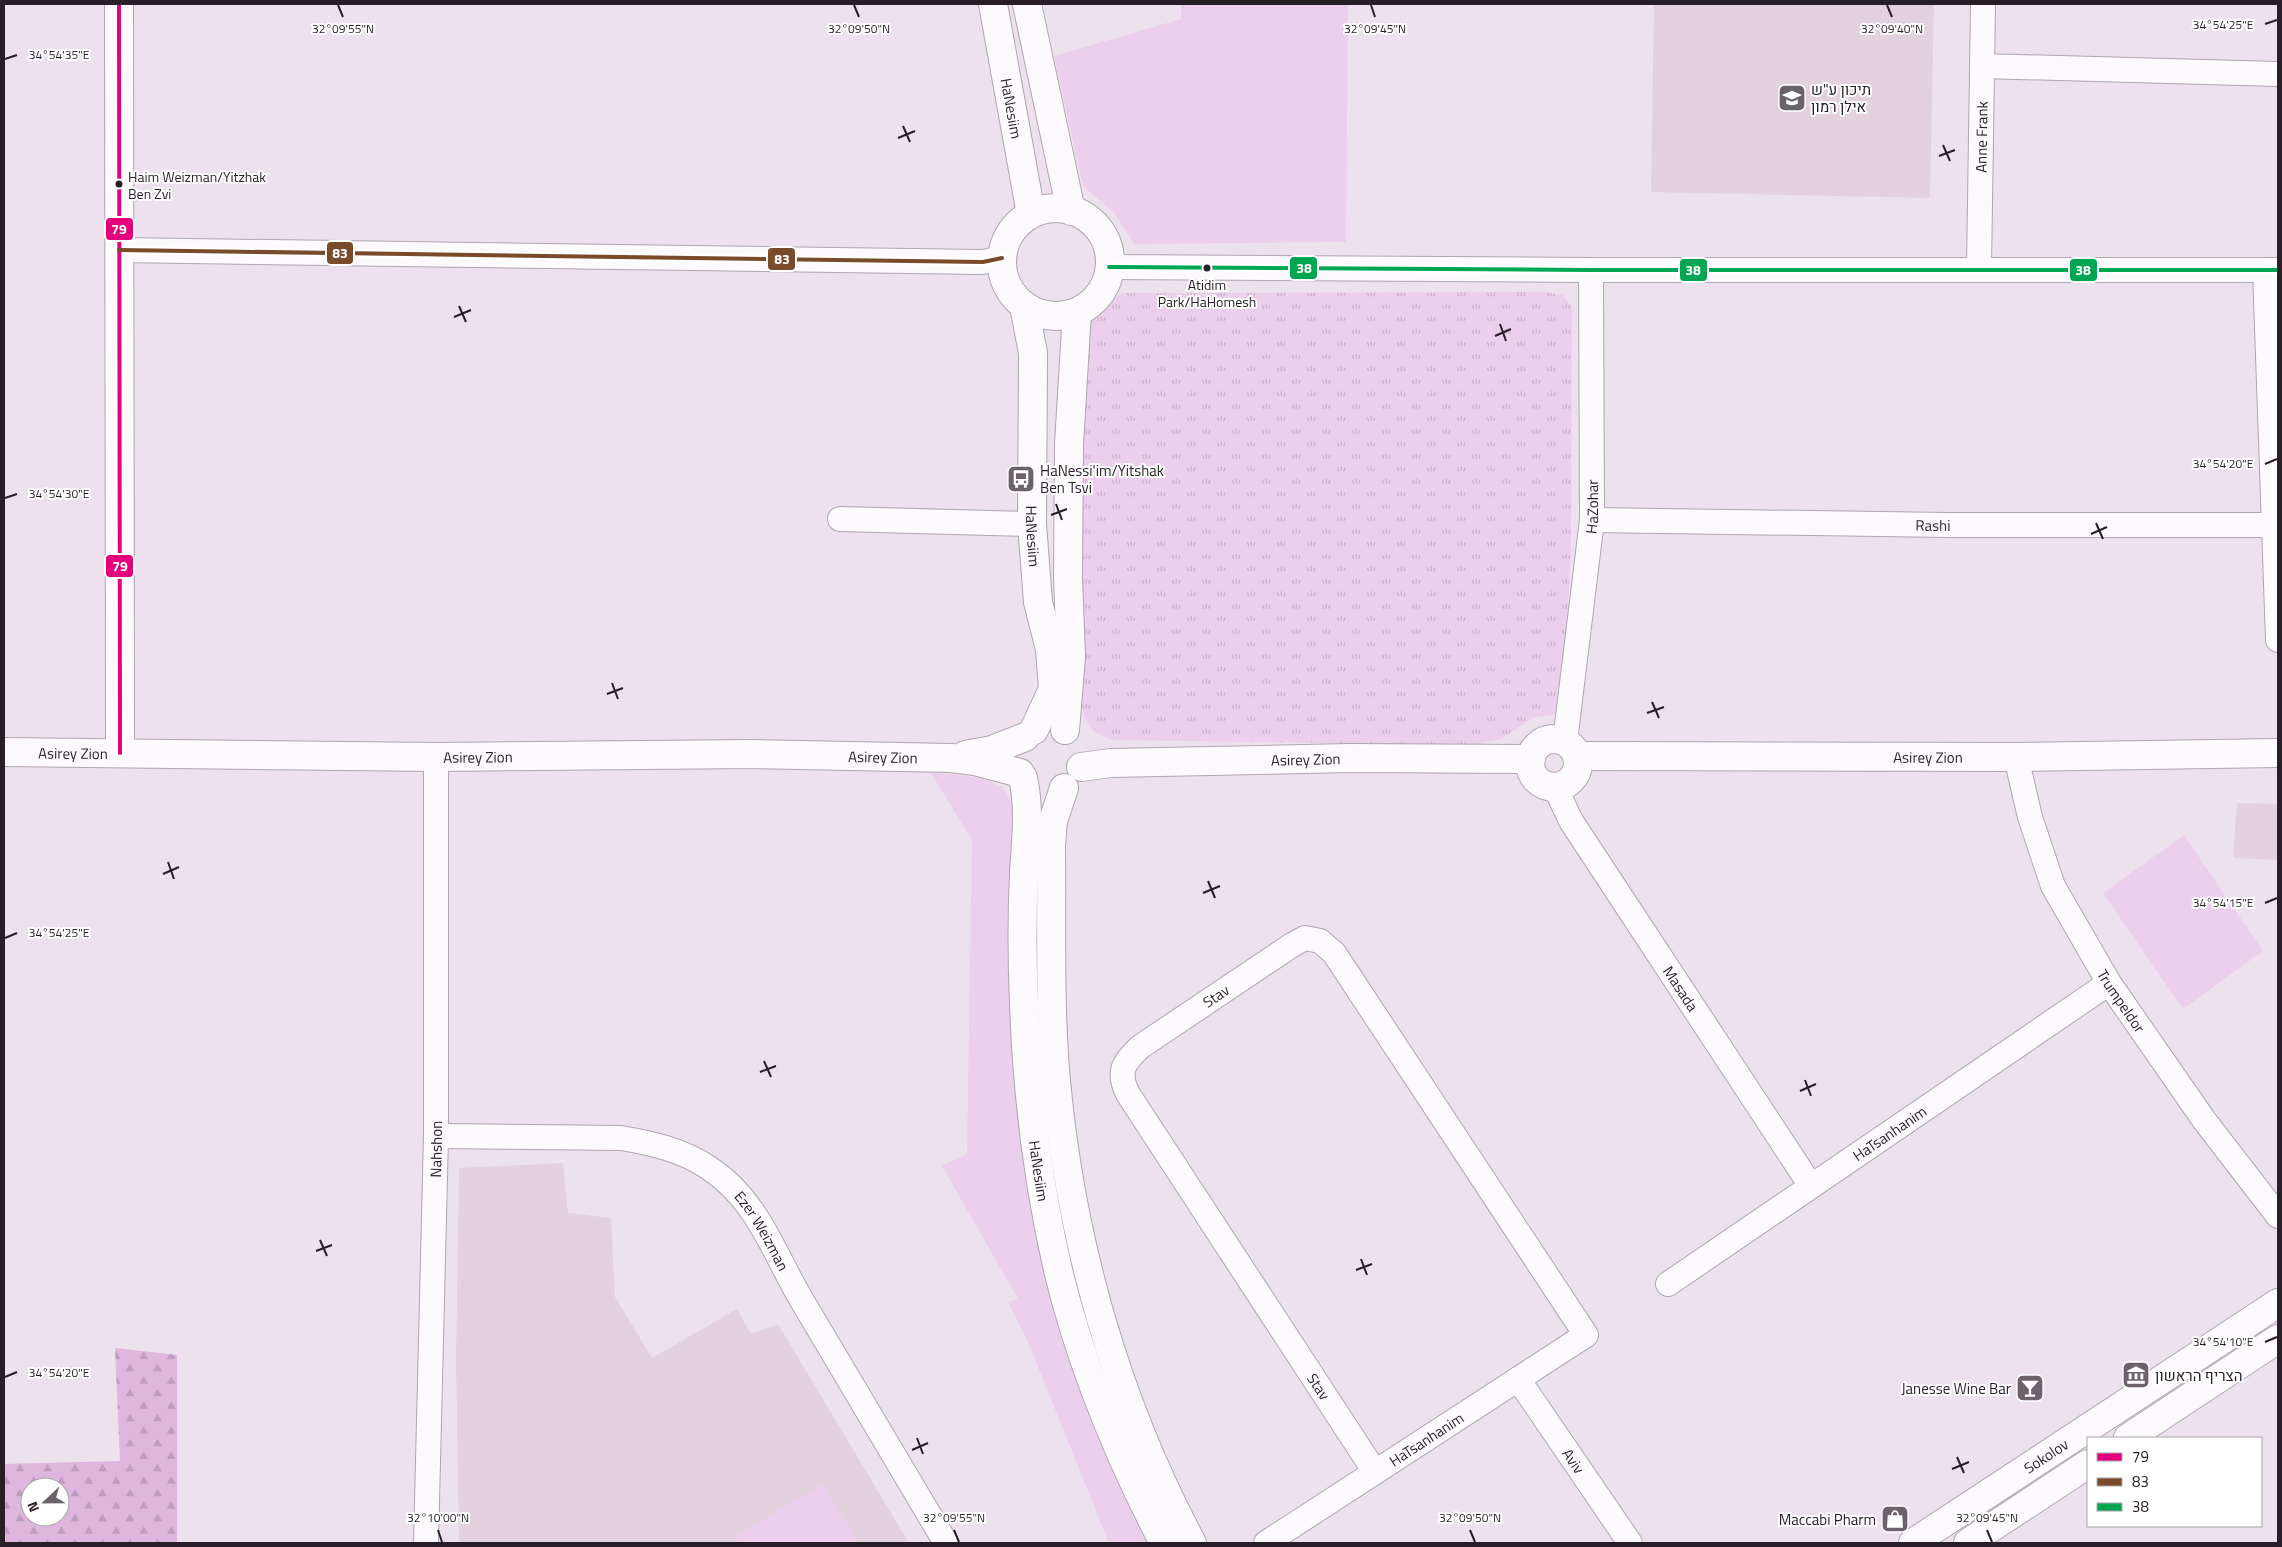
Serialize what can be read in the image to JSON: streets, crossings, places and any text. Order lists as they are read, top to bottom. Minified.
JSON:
{"streets":{"street":["HaNesiim","Anne Frank","HaZohar","Rashi","Asirey Zion","Masada","Stav","Trumpeldor","HaTsanhanim","Nahshon","Ezer Weizman","Sokolov","Aviv"]},"crossings":[["HaNesiim","Asirey Zion"],["HaZohar","Rashi"],["HaZohar","Asirey Zion"],["HaZohar","Masada"],["Asirey Zion","Masada"],["Asirey Zion","Trumpeldor"],["Asirey Zion","Nahshon"],["Masada","HaTsanhanim"],["Stav","HaTsanhanim"],["Trumpeldor","HaTsanhanim"],["HaTsanhanim","Aviv"],["Nahshon","Ezer Weizman"]],"places":{"school or university":["תיכון ע\"ש אילן רמון"],"other":["Haim Weizman/Yitzhak Ben Zvi","Atidim Park/HaHomesh"],"bus stop":["HaNessi'im/Yitshak Ben Tsvi"],"museum":["הצריף הראשון"],"bar":["Janesse Wine Bar"],"shop":["Maccabi Pharm"]},"lines":["transit line 79","transit line 83","transit line 38"],"legend":["79","83","38"],"north":"left","coordinates":["34°54'25\"E","32°09'55\"N","32°09'45\"N","32°09'40\"N","32°09'50\"N","34°54'35\"E","34°54'20\"E","34°54'30\"E","34°54'15\"E","34°54'10\"E","32°10'00\"N"]}
